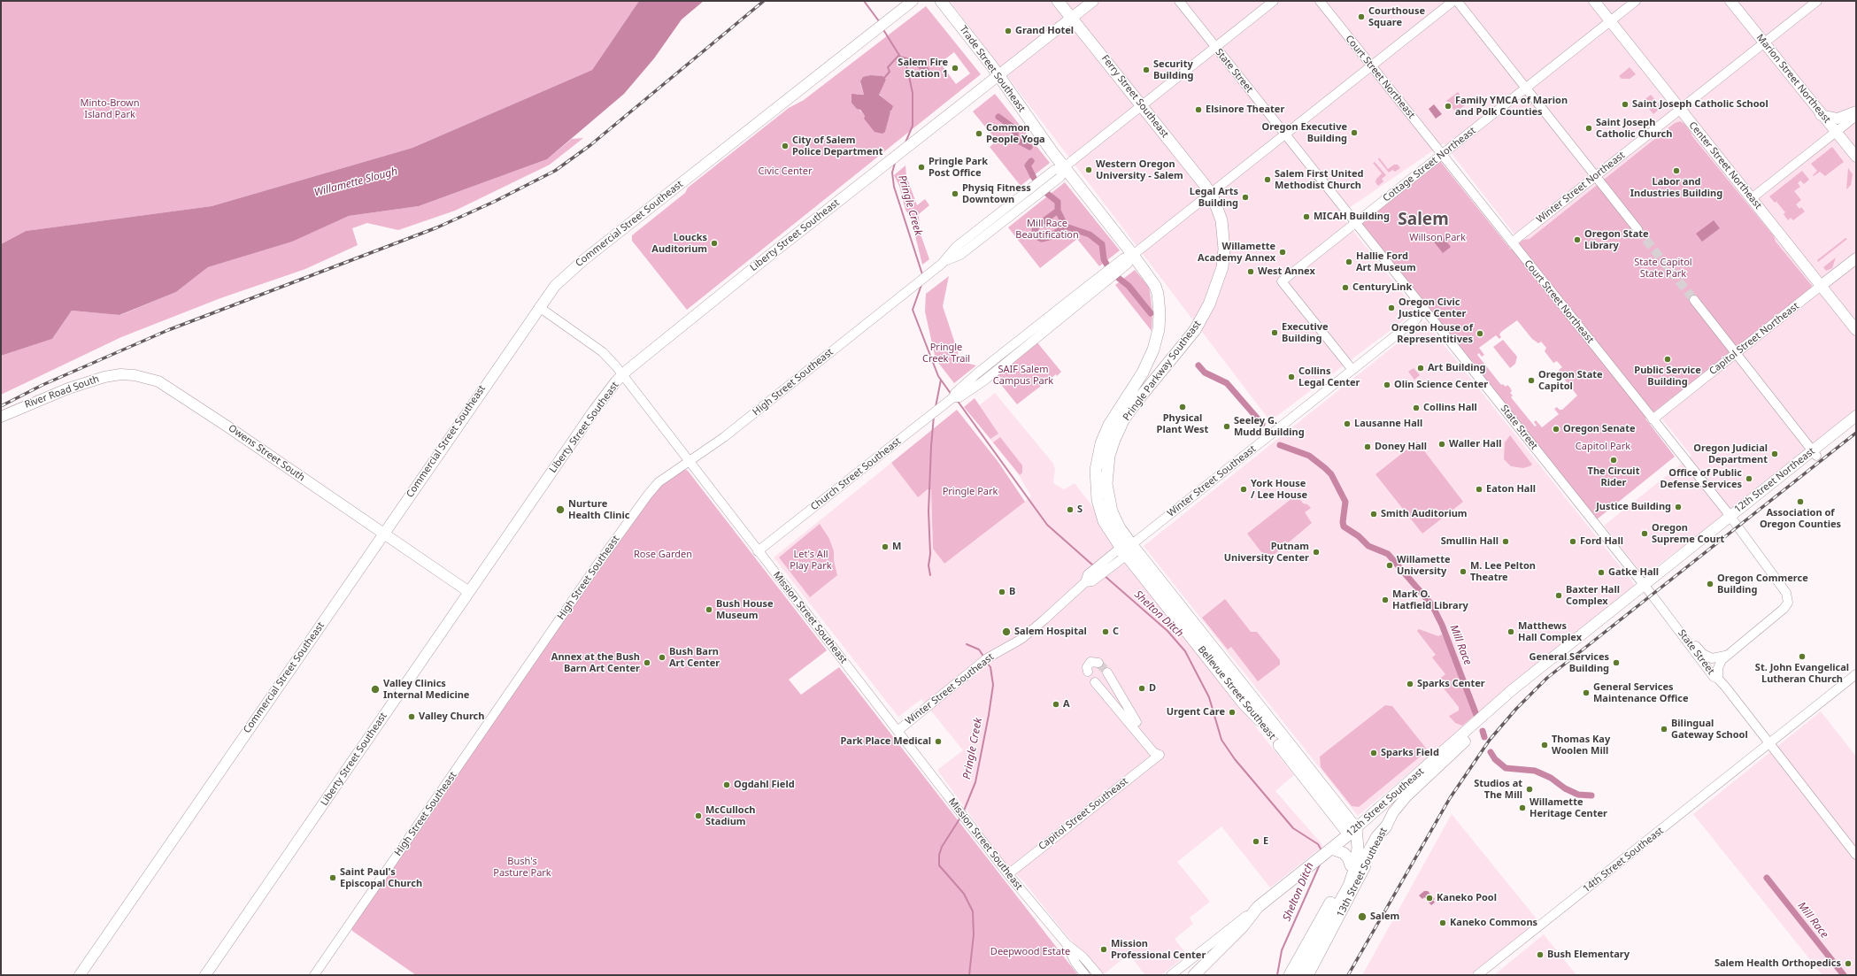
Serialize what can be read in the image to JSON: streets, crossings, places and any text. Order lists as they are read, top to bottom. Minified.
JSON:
{"streets":{"highway":["Trade Street Southeast","Ferry Street Southeast","Pringle Parkway Southeast","Bellevue Street Southeast","12th Street Southeast"],"main road":["Marion Street Northeast","Center Street Northeast","Commercial Street Southeast","Liberty Street Southeast","Capitol Street Northeast","River Road South","Owens Street South","12th Street Northeast","13th Street Southeast"],"street":["State Street","Court Street Northeast","Cottage Street Northeast","Winter Street Northeast","High Street Southeast","Church Street Southeast","Winter Street Southeast","Mission Street Southeast","Capitol Street Southeast","14th Street Southeast"]},"crossings":[["Trade Street Southeast","Liberty Street Southeast"],["Trade Street Southeast","Pringle Parkway Southeast"],["Trade Street Southeast","High Street Southeast"],["Trade Street Southeast","Church Street Southeast"],["State Street","Cottage Street Northeast"],["State Street","High Street Southeast"],["State Street","Church Street Southeast"],["State Street","12th Street Northeast"],["State Street","12th Street Southeast"],["State Street","14th Street Southeast"],["Court Street Northeast","Cottage Street Northeast"],["Court Street Northeast","Winter Street Northeast"],["Court Street Northeast","Capitol Street Northeast"],["Court Street Northeast","Church Street Southeast"],["Court Street Northeast","12th Street Northeast"],["Marion Street Northeast","Winter Street Northeast"],["Ferry Street Southeast","Liberty Street Southeast"],["Ferry Street Southeast","Pringle Parkway Southeast"],["Ferry Street Southeast","High Street Southeast"],["Ferry Street Southeast","Church Street Southeast"],["Cottage Street Northeast","Center Street Northeast"],["Cottage Street Northeast","Winter Street Southeast"],["Center Street Northeast","Winter Street Northeast"],["Center Street Northeast","Capitol Street Northeast"],["Commercial Street Southeast","Owens Street South"],["Commercial Street Southeast","Mission Street Southeast"],["Liberty Street Southeast","Owens Street South"],["Liberty Street Southeast","Mission Street Southeast"],["Pringle Parkway Southeast","Church Street Southeast"],["Pringle Parkway Southeast","Winter Street Southeast"],["Pringle Parkway Southeast","Bellevue Street Southeast"],["High Street Southeast","Mission Street Southeast"],["River Road South","Owens Street South"],["Church Street Southeast","Mission Street Southeast"],["12th Street Northeast","12th Street Southeast"],["Winter Street Southeast","Mission Street Southeast"],["Winter Street Southeast","Bellevue Street Southeast"],["Mission Street Southeast","Capitol Street Southeast"],["Bellevue Street Southeast","12th Street Southeast"],["12th Street Southeast","13th Street Southeast"]],"districts":["Salem"],"water":["Willamette Slough","Pringle Creek","Shelton Ditch","Mill Race"],"parks":["Minto-Brown Island Park","Civic Center","Mill Race Beautification","Willson Park","State Capitol State Park","Pringle Creek Trail","SAIF Salem Campus Park","Capitol Park","Pringle Park","Rose Garden","Let's All Play Park","Bush's Pasture Park","Deepwood Estate"],"places":["Courthouse Square","Grand Hotel","Salem Fire Station 1","Security Building","Saint Joseph Catholic School","Family YMCA of Marion and Polk Counties","Elsinore Theater","Saint Joseph Catholic Church","Oregon Executive Building","Common People Yoga","City of Salem Police Department","Pringle Park Post Office","Western Oregon University - Salem","Labor and Industries Building","Salem First United Methodist Church","Physiq Fitness Downtown","Legal Arts Building","MICAH Building","Oregon State Library","Loucks Auditorium","Willamette Academy Annex","Hallie Ford Art Museum","West Annex","CenturyLink","Oregon Civic Justice Center","Executive Building","Oregon House of Representitives","Public Service Building","Art Building","Collins Legal Center","Oregon State Capitol","Olin Science Center","Physical Plant West","Collins Hall","Lausanne Hall","Seeley G. Mudd Building","Oregon Senate","Waller Hall","Doney Hall","Oregon Judicial Department","The Circuit Rider","Office of Public Defense Services","York House / Lee House","Eaton Hall","Association of Oregon Counties","Justice Building","Nurture Health Clinic","S","Smith Auditorium","Oregon Supreme Court","Smullin Hall","Ford Hall","M","Putnam University Center","Willamette University","M. Lee Pelton Theatre","Gatke Hall","Oregon Commerce Building","B","Baxter Hall Complex","Mark O. Hatfield Library","Bush House Museum","Salem Hospital","C","Matthews Hall Complex","St. John Evangelical Lutheran Church","Bush Barn Art Center","Annex at the Bush Barn Art Center","General Services Building","Sparks Center","D","Valley Clinics Internal Medicine","General Services Maintenance Office","A","Urgent Care","Valley Church","Bilingual Gateway School","Park Place Medical","Thomas Kay Woolen Mill","Sparks Field","Ogdahl Field","Studios at The Mill","Willamette Heritage Center","McCulloch Stadium","E","Saint Paul's Episcopal Church","Kaneko Pool","Salem","Kaneko Commons","Mission Professional Center","Bush Elementary","Salem Health Orthopedics"]}
